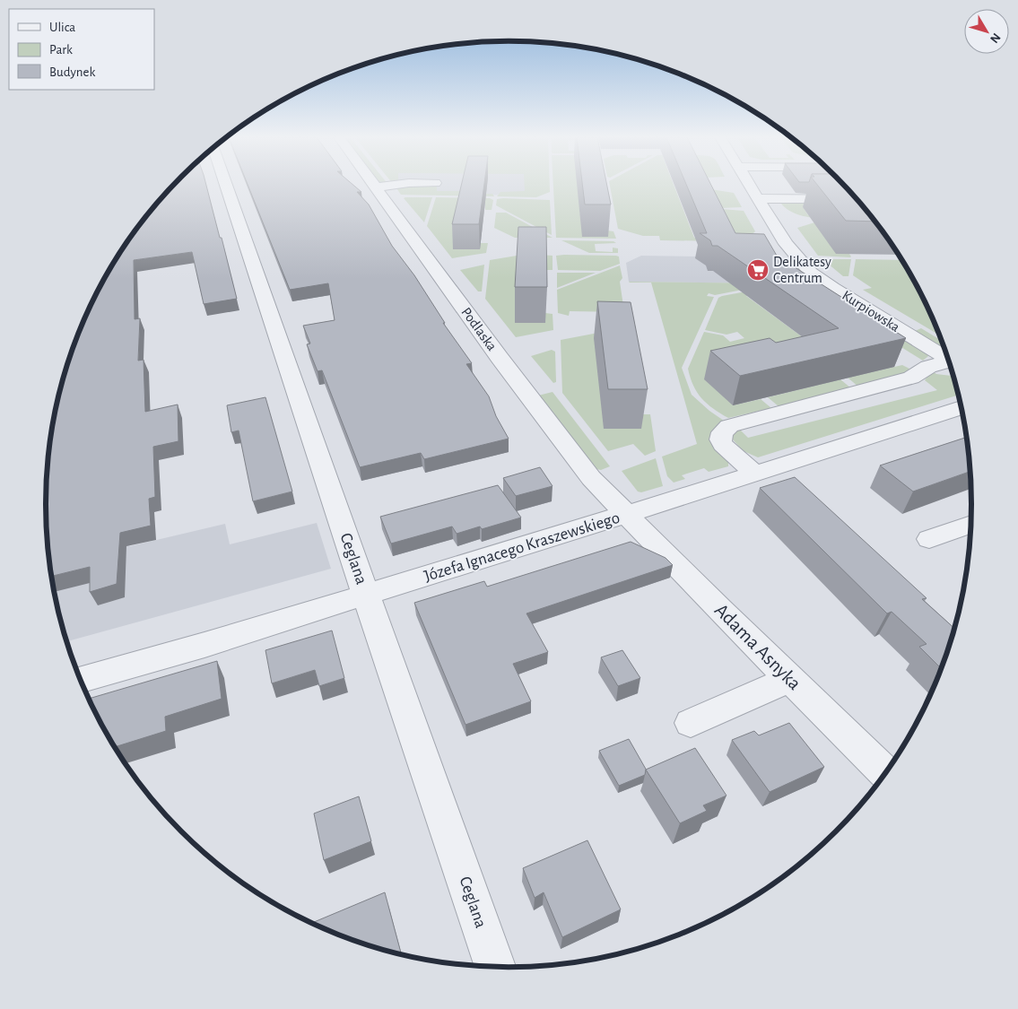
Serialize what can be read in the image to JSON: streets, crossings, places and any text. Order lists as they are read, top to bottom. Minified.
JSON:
{"streets":{"street":["Kurpiowska","Podlaska","Józefa Ignacego Kraszewskiego","Ceglana","Adama Asnyka"]},"crossings":[["Podlaska","Józefa Ignacego Kraszewskiego"],["Podlaska","Adama Asnyka"],["Józefa Ignacego Kraszewskiego","Ceglana"],["Józefa Ignacego Kraszewskiego","Adama Asnyka"]],"places":{"supermarket":["Delikatesy Centrum"]},"legend":["Ulica","Park","Budynek"],"north":"bottom right"}
